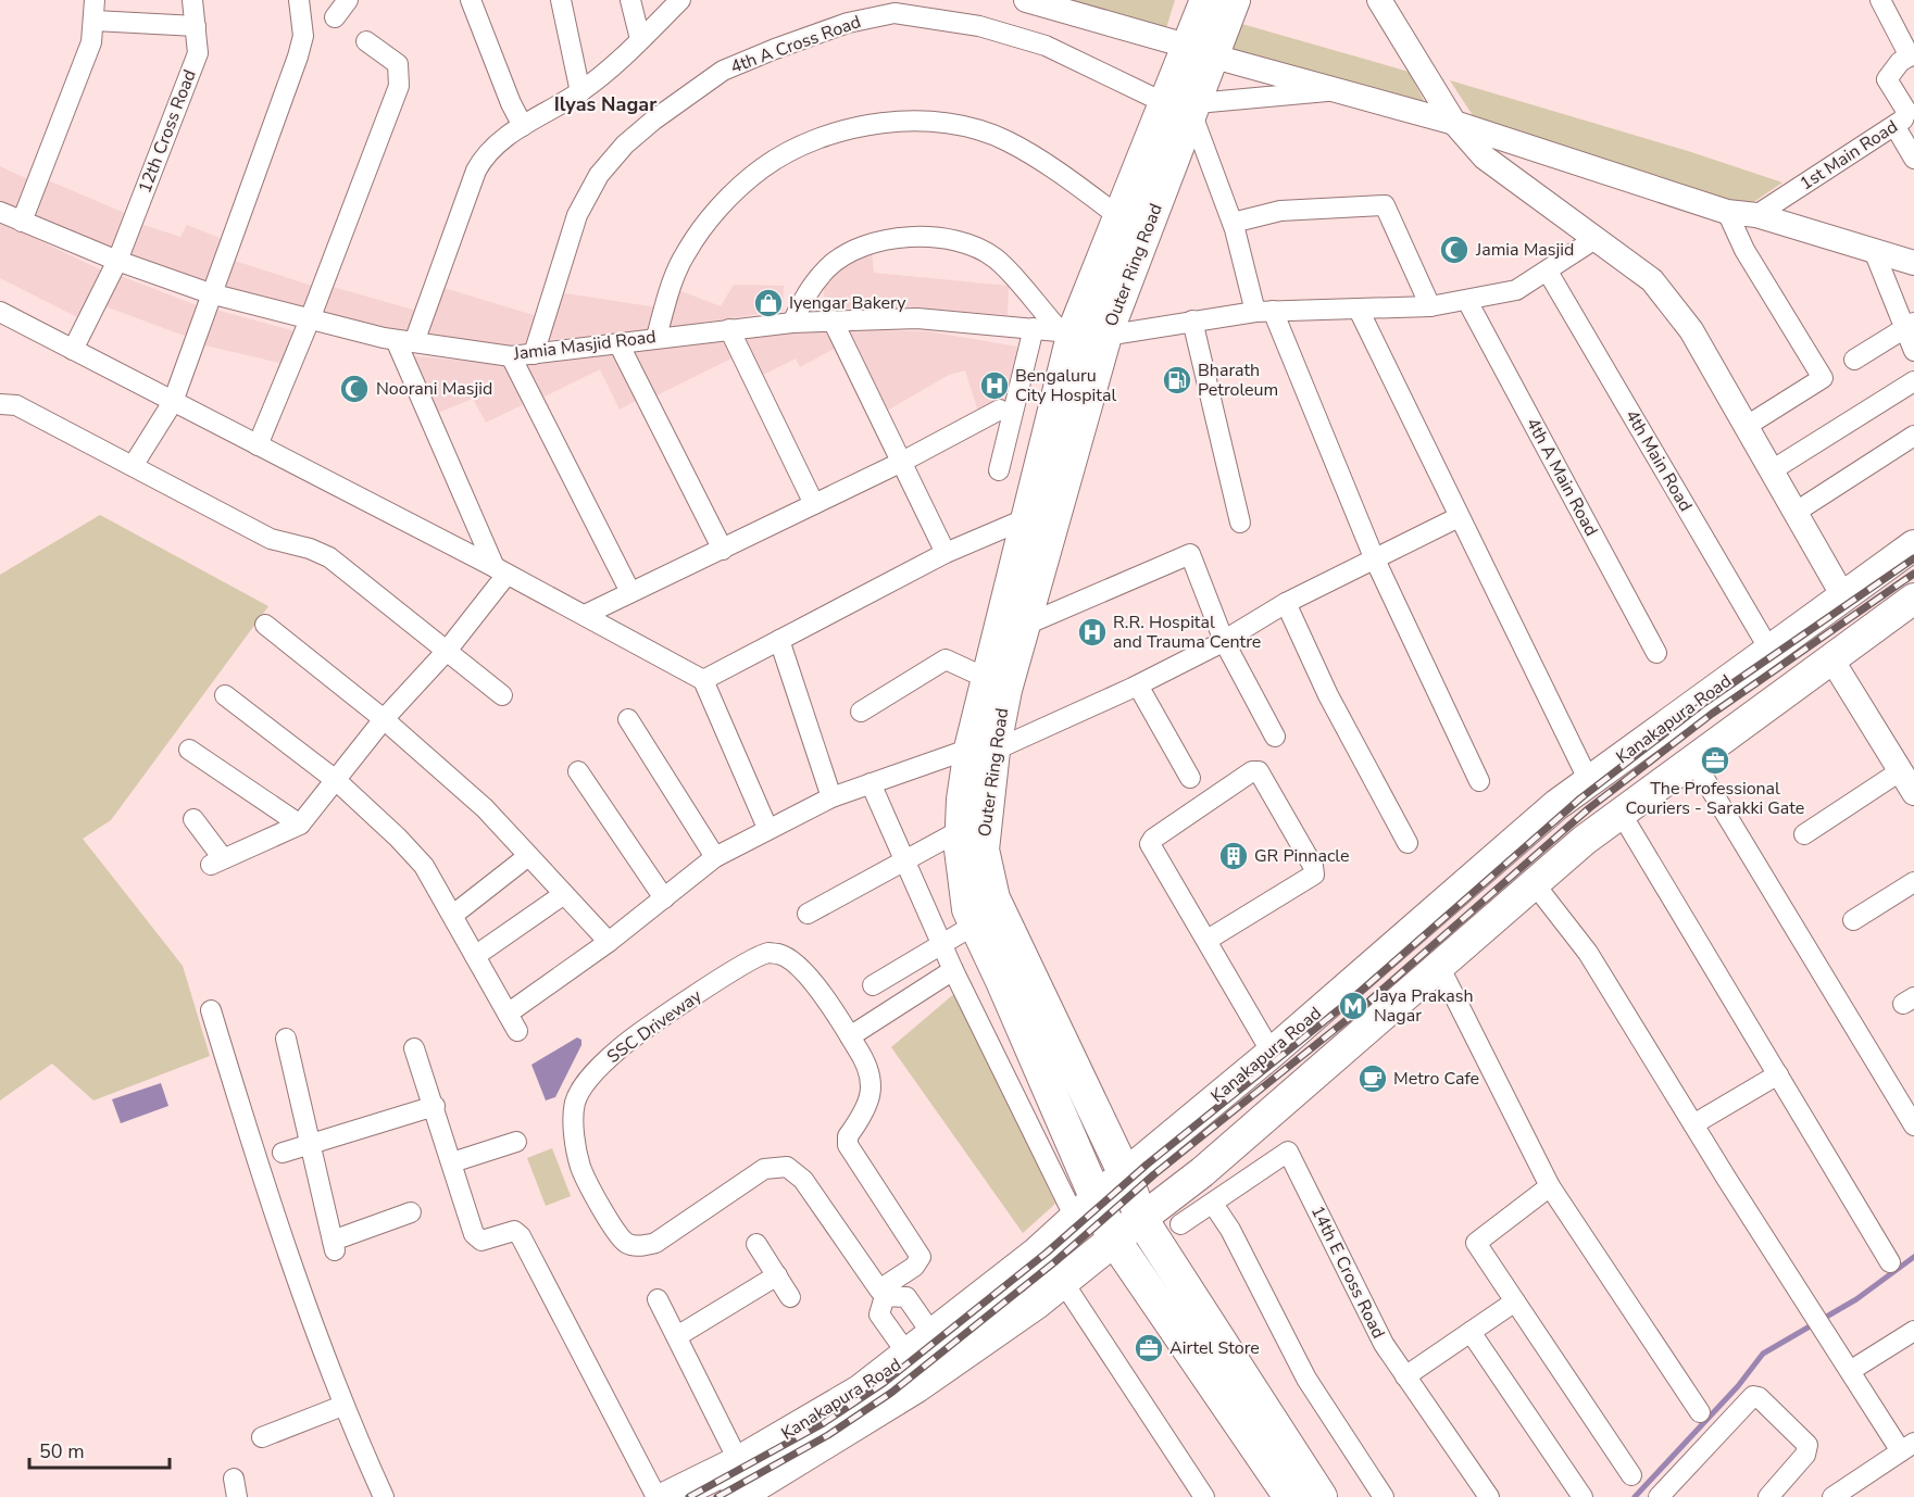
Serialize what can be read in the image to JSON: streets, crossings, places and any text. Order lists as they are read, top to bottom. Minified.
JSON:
{"streets":{"highway":["Outer Ring Road","Kanakapura Road"],"street":["4th A Cross Road","12th Cross Road","1st Main Road","Jamia Masjid Road","4th Main Road","4th A Main Road","SSC Driveway","14th E Cross Road"]},"crossings":[["4th A Cross Road","Outer Ring Road"],["4th A Cross Road","Jamia Masjid Road"],["12th Cross Road","Jamia Masjid Road"],["Outer Ring Road","Jamia Masjid Road"],["Outer Ring Road","Kanakapura Road"],["Jamia Masjid Road","4th Main Road"],["Jamia Masjid Road","4th A Main Road"],["4th Main Road","Kanakapura Road"]],"districts":["Ilyas Nagar"],"places":{"mosque":["Jamia Masjid","Noorani Masjid"],"shop":["Iyengar Bakery"],"fuel station":["Bharath Petroleum"],"hospital":["Bengaluru City Hospital","R.R. Hospital and Trauma Centre"],"office":["The Professional Couriers - Sarakki Gate","Airtel Store"],"building":["GR Pinnacle"],"metro station":["Jaya Prakash Nagar"],"cafe":["Metro Cafe"]},"scale_bar":"50 m"}
